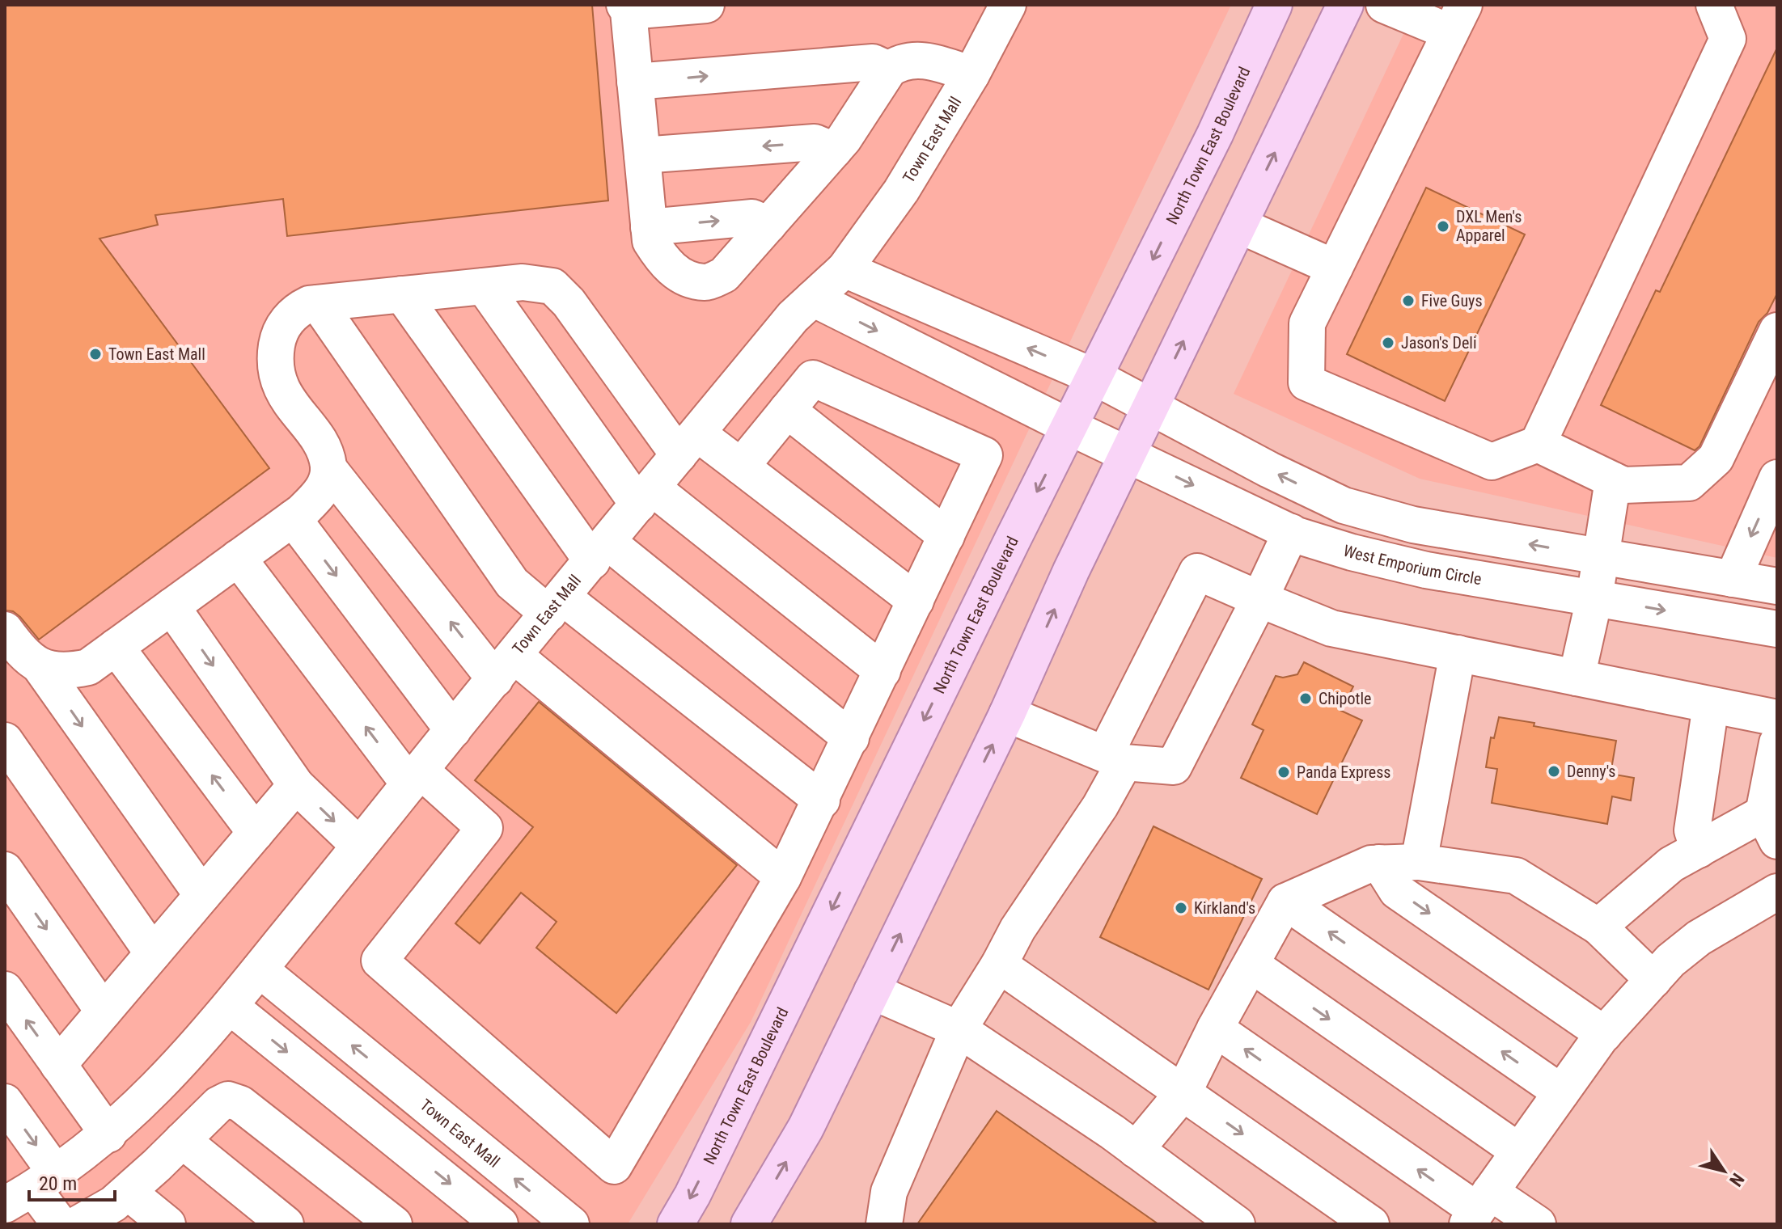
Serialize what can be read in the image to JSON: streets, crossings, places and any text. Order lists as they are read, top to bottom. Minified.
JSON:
{"streets":{"main road":["North Town East Boulevard"],"street":["Town East Mall","West Emporium Circle"]},"crossings":[["Town East Mall","West Emporium Circle"],["North Town East Boulevard","West Emporium Circle"]],"places":["DXL Men's Apparel","Five Guys","Jason's Deli","Town East Mall","Chipotle","Denny's","Panda Express","Kirkland's"],"scale_bar":"20 m","north":"bottom right"}
